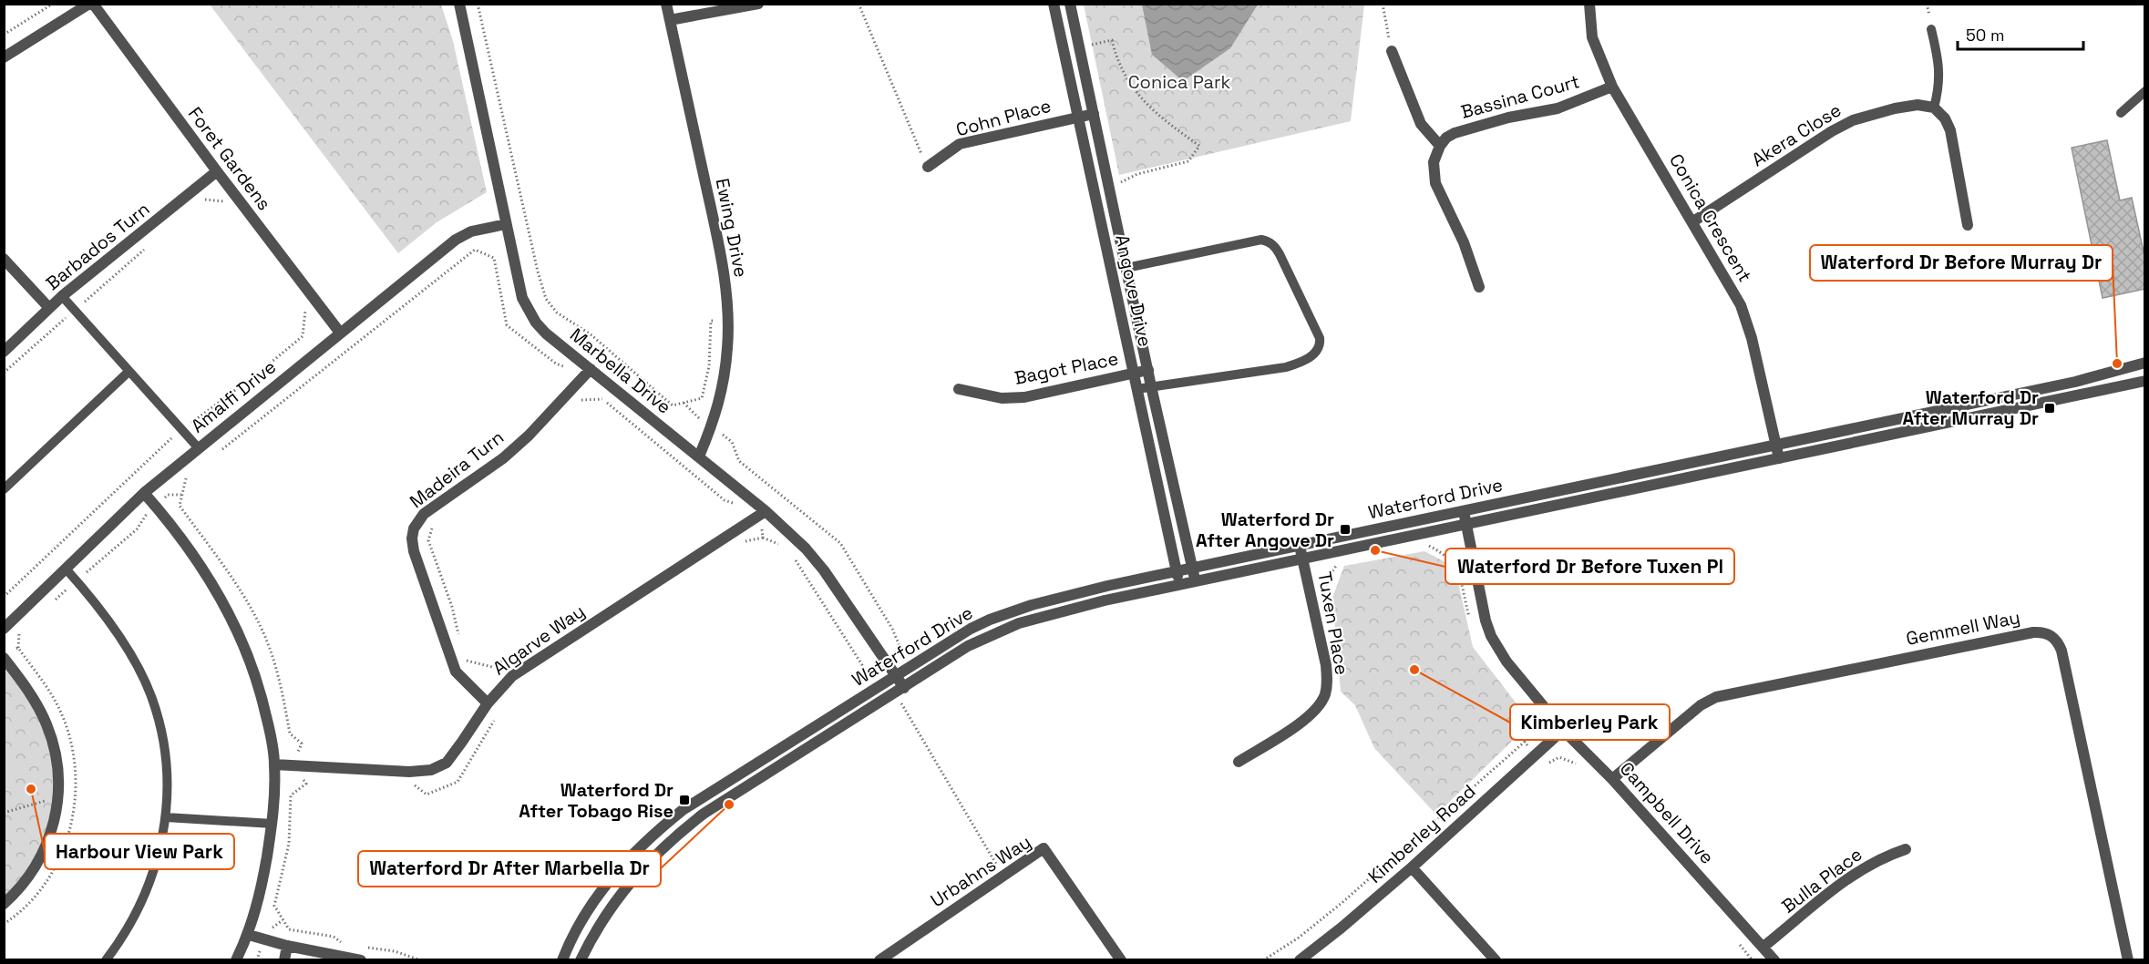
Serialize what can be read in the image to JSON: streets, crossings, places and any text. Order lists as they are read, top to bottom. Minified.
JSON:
{"streets":{"street":["Bassina Court","Cohn Place","Akera Close","Foret Gardens","Conica Crescent","Ewing Drive","Barbados Turn","Angove Drive","Bagot Place","Marbella Drive","Amalfi Drive","Madeira Turn","Waterford Drive","Tuxen Place","Gemmell Way","Algarve Way","Campbell Drive","Kimberley Road","Urbahns Way","Bulla Place"]},"crossings":[["Bassina Court","Conica Crescent"],["Cohn Place","Angove Drive"],["Akera Close","Conica Crescent"],["Foret Gardens","Barbados Turn"],["Foret Gardens","Amalfi Drive"],["Conica Crescent","Waterford Drive"],["Ewing Drive","Marbella Drive"],["Angove Drive","Bagot Place"],["Angove Drive","Waterford Drive"],["Marbella Drive","Amalfi Drive"],["Marbella Drive","Madeira Turn"],["Marbella Drive","Waterford Drive"],["Marbella Drive","Algarve Way"],["Madeira Turn","Algarve Way"],["Waterford Drive","Tuxen Place"],["Waterford Drive","Campbell Drive"],["Gemmell Way","Campbell Drive"],["Campbell Drive","Kimberley Road"],["Campbell Drive","Bulla Place"]],"parks":["Conica Park"],"places":{"other":["Waterford Dr Before Murray Dr","Waterford Dr Before Tuxen Pl","Kimberley Park","Harbour View Park","Waterford Dr After Marbella Dr"],"transit":["Waterford Dr After Murray Dr","Waterford Dr After Angove Dr","Waterford Dr After Tobago Rise"]},"scale_bar":"50 m"}
